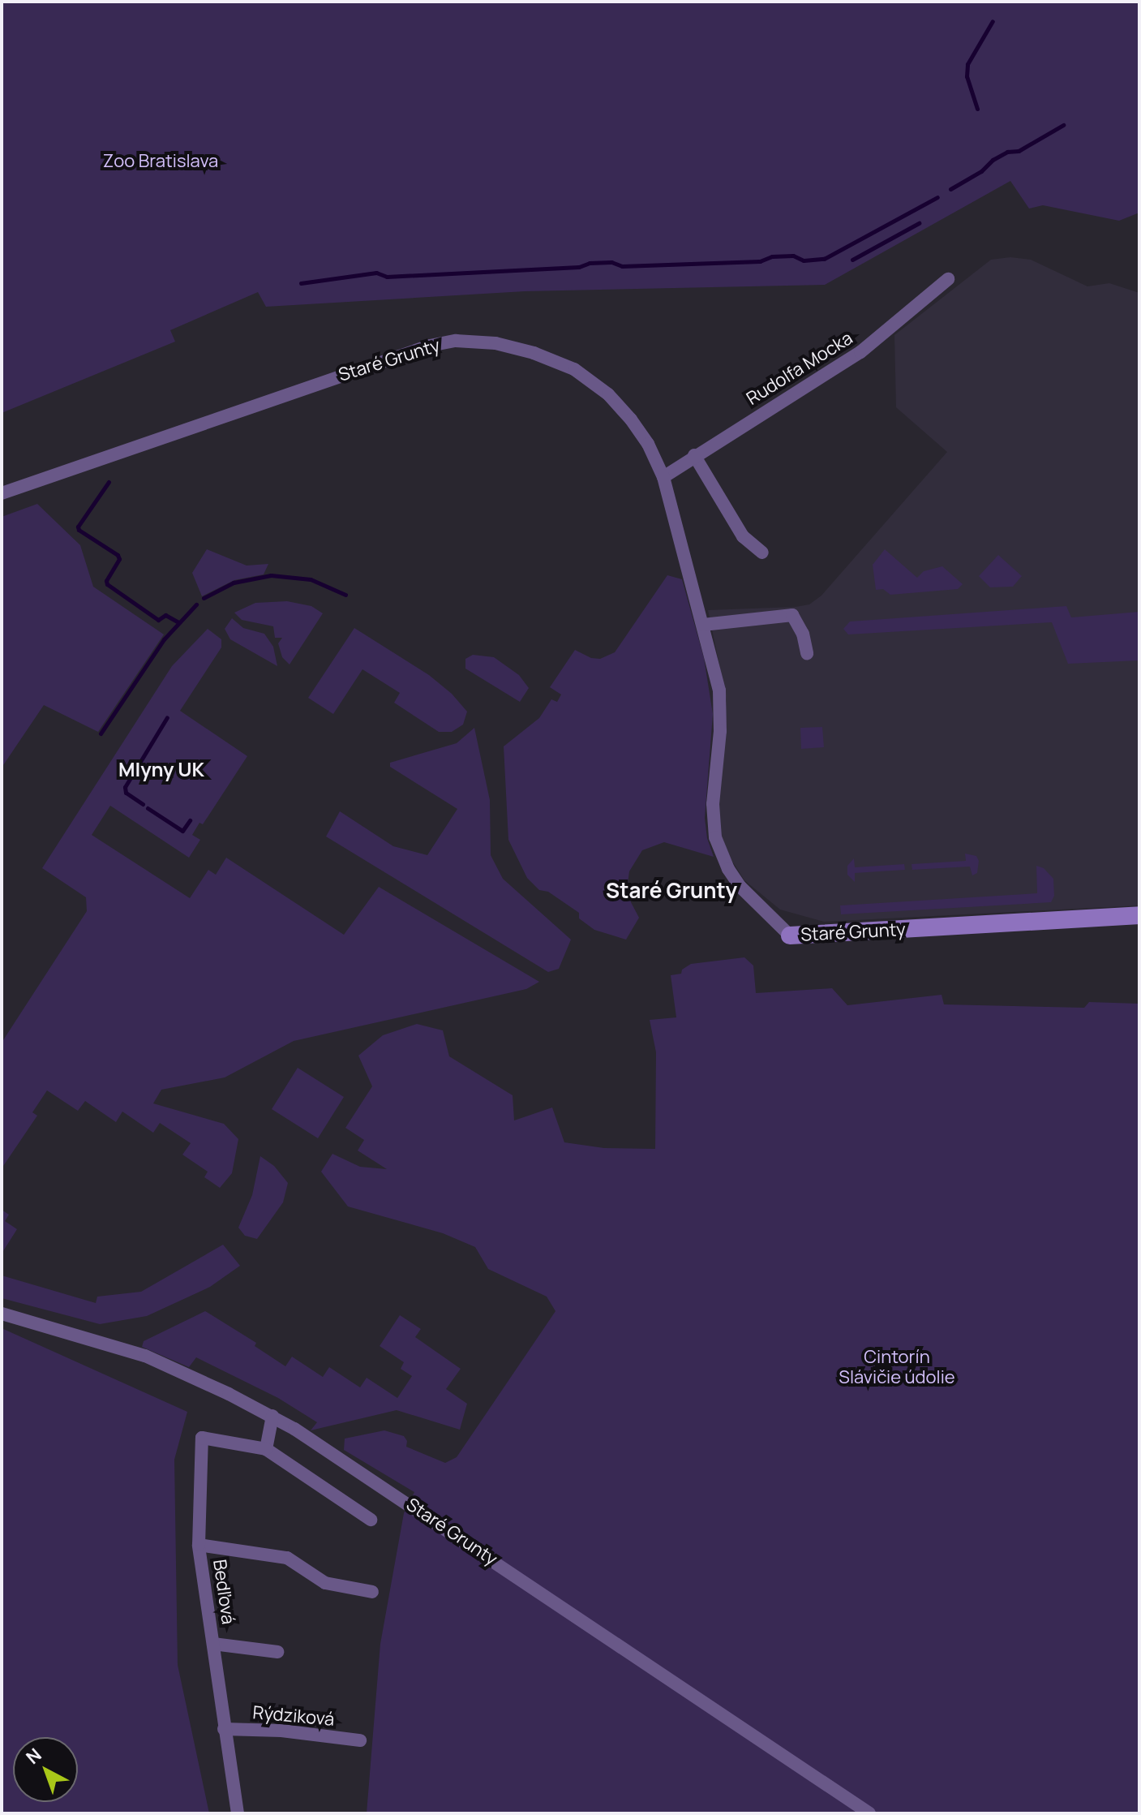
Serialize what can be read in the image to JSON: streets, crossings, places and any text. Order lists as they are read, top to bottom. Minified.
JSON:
{"streets":{"street":["Staré Grunty","Rudolfa Mocka","Bedľová","Rýdziková"]},"crossings":[["Staré Grunty","Rudolfa Mocka"],["Bedľová","Rýdziková"]],"districts":["Mlyny UK","Staré Grunty"],"parks":["Zoo Bratislava","Cintorín Slávičie údolie"],"north":"top left"}
